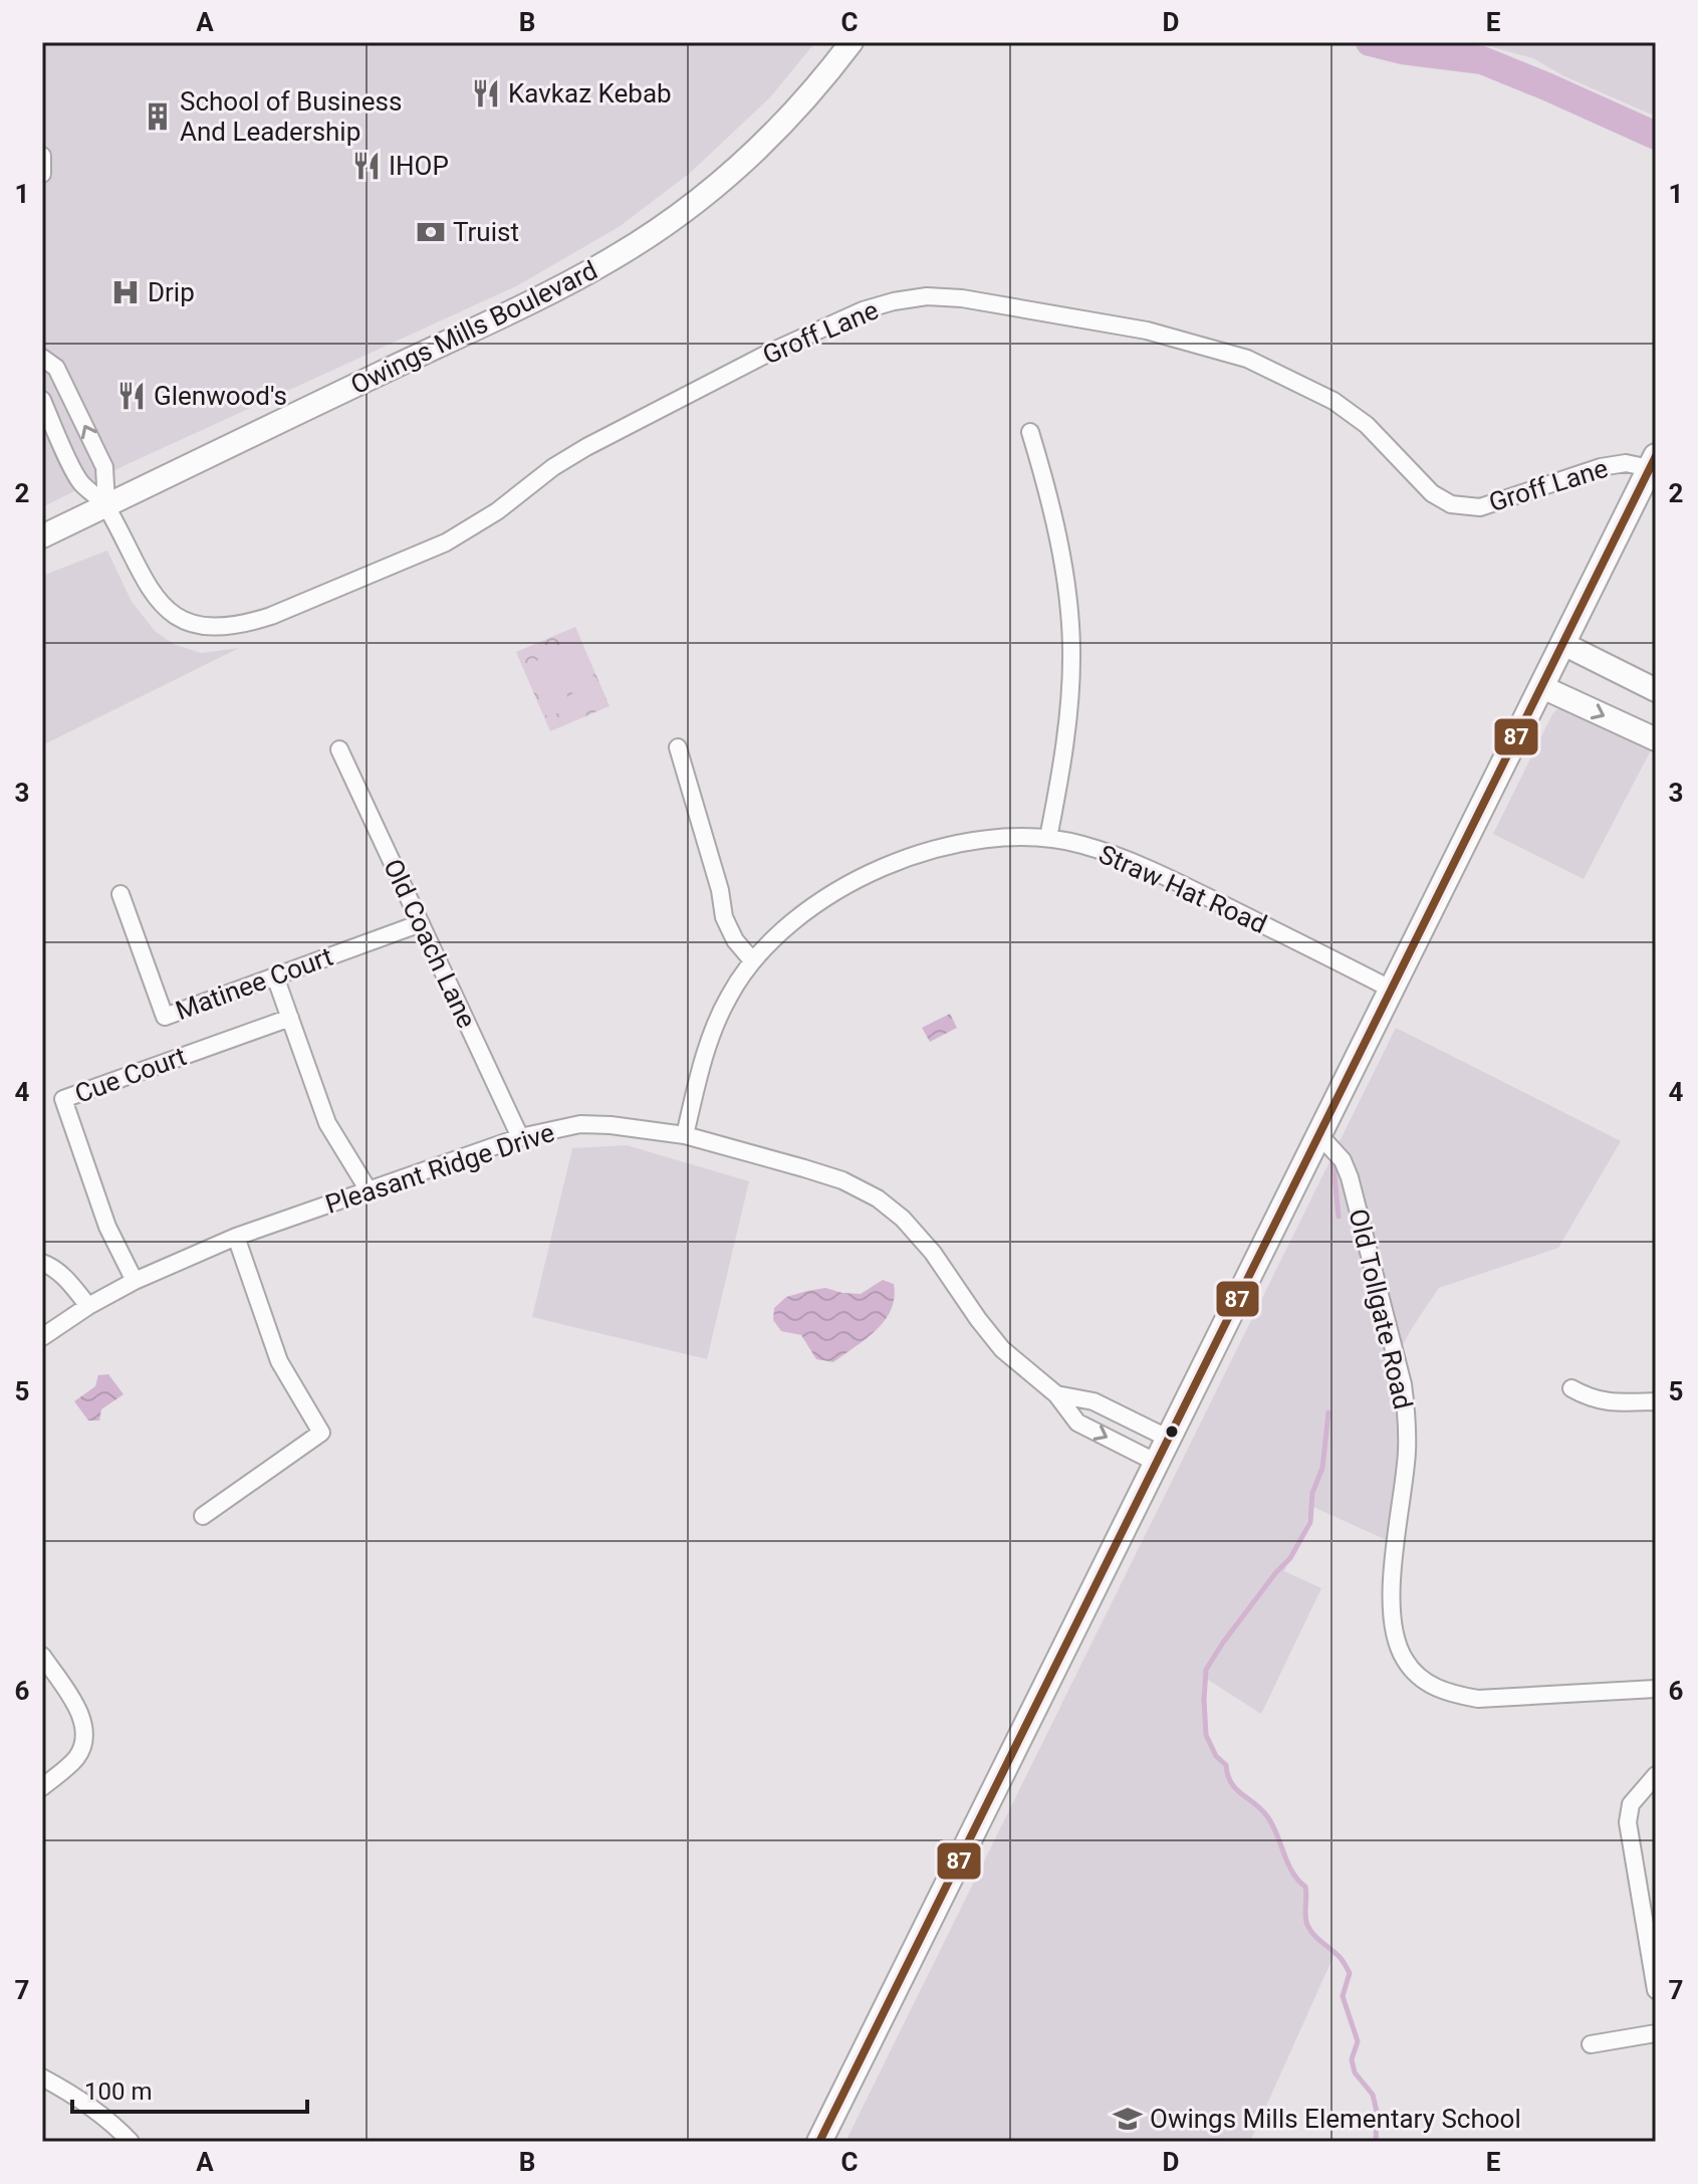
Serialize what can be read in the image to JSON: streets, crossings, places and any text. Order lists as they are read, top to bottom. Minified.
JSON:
{"streets":{"main road":["Owings Mills Boulevard"],"street":["Groff Lane","Straw Hat Road","Old Coach Lane","Matinee Court","Cue Court","Pleasant Ridge Drive","Old Tollgate Road"]},"crossings":[["Owings Mills Boulevard","Groff Lane"],["Straw Hat Road","Pleasant Ridge Drive"],["Old Coach Lane","Matinee Court"],["Old Coach Lane","Pleasant Ridge Drive"],["Cue Court","Pleasant Ridge Drive"]],"places":{"restaurant":["Kavkaz Kebab","IHOP","Glenwood's"],"building":["School of Business And Leadership"],"bank":["Truist"],"hospital":["Drip"],"school or university":["Owings Mills Elementary School"]},"lines":["transit line 87"],"scale_bar":"100 m","grid":{"columns":["A","B","C","D","E"],"rows":["1","2","3","4","5","6","7"]}}
